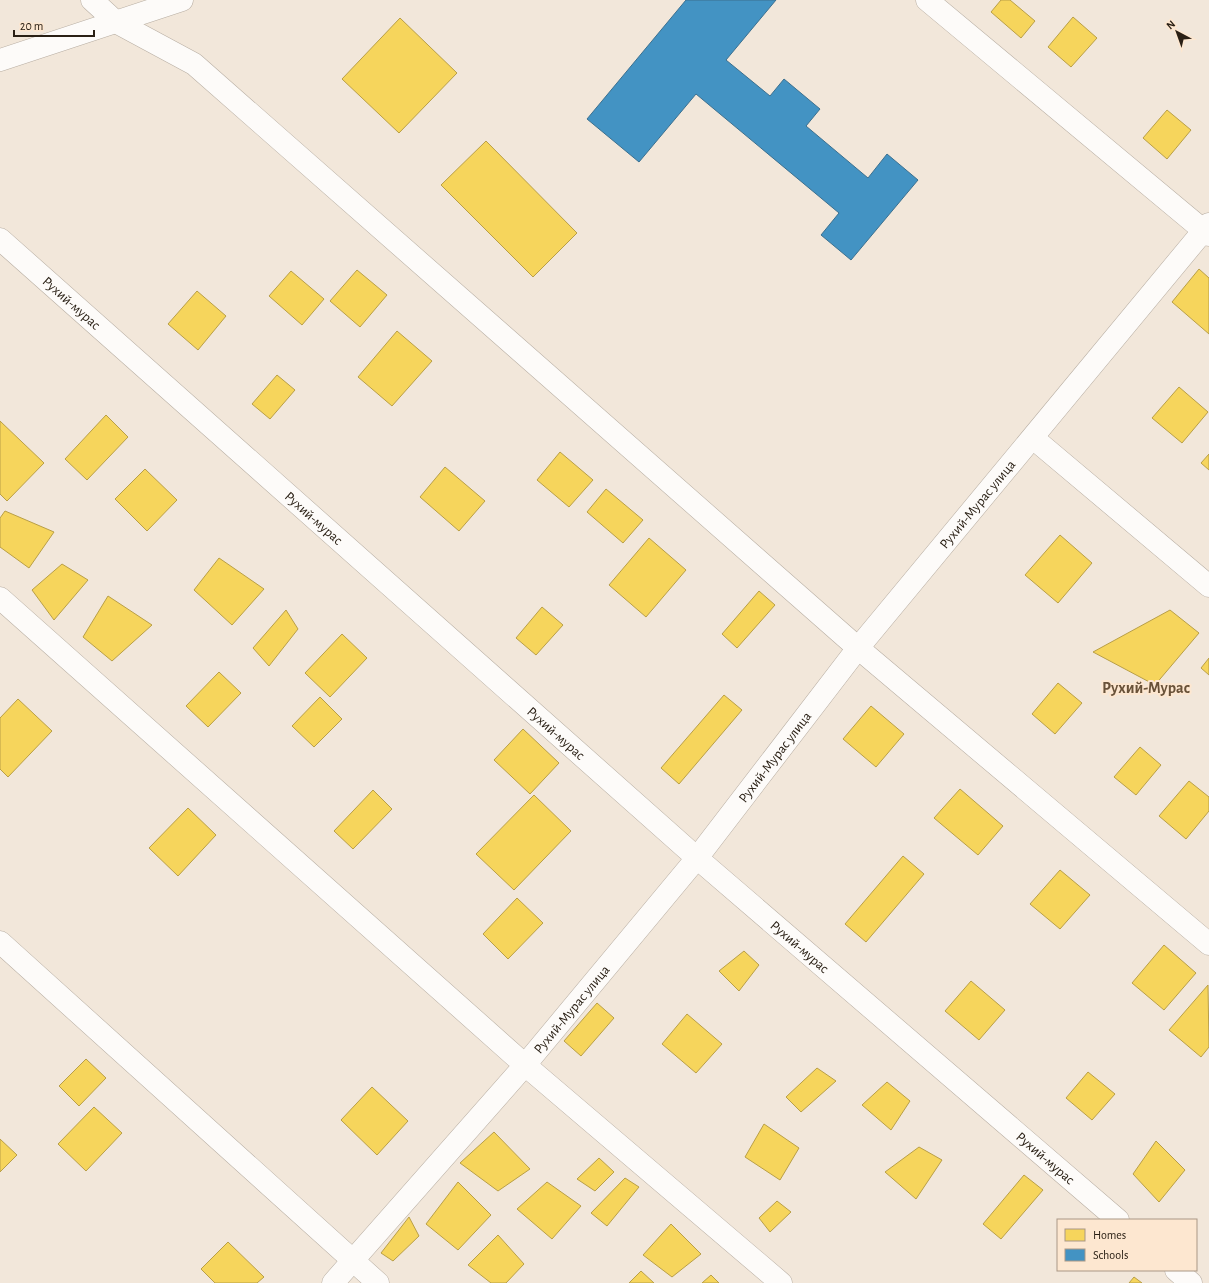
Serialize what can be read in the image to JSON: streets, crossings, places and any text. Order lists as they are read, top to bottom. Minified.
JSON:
{"streets":{"street":["Рухий-мурас","Рухий-Мурас улица"]},"crossings":[["Рухий-мурас","Рухий-Мурас улица"]],"districts":["Рухий-Мурас"],"legend":["Homes","Schools"],"scale_bar":"20 m","north":"top left"}
